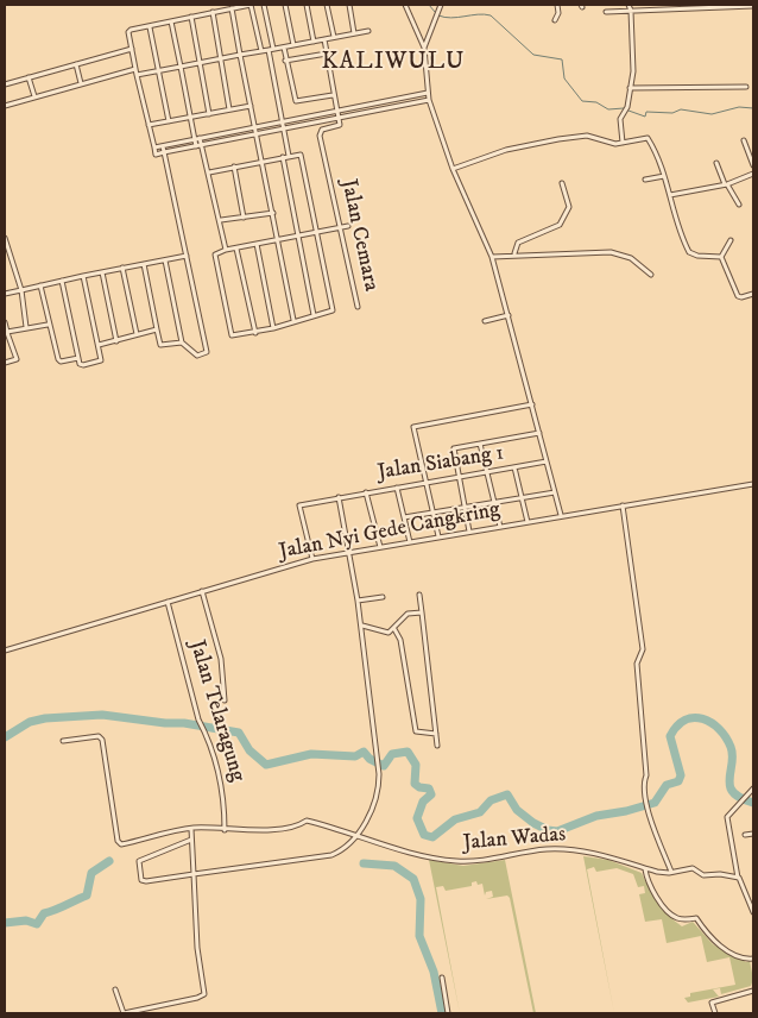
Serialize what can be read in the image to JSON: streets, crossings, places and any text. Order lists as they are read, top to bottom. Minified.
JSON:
{"streets":{"street":["Jalan Cemara","Jalan Siabang 1","Jalan Nyi Gede Cangkring","Jalan Telaragung","Jalan Wadas"]},"crossings":[["Jalan Siabang 1","Jalan Nyi Gede Cangkring"],["Jalan Nyi Gede Cangkring","Jalan Telaragung"],["Jalan Telaragung","Jalan Wadas"]],"districts":["KALIWULU"]}
